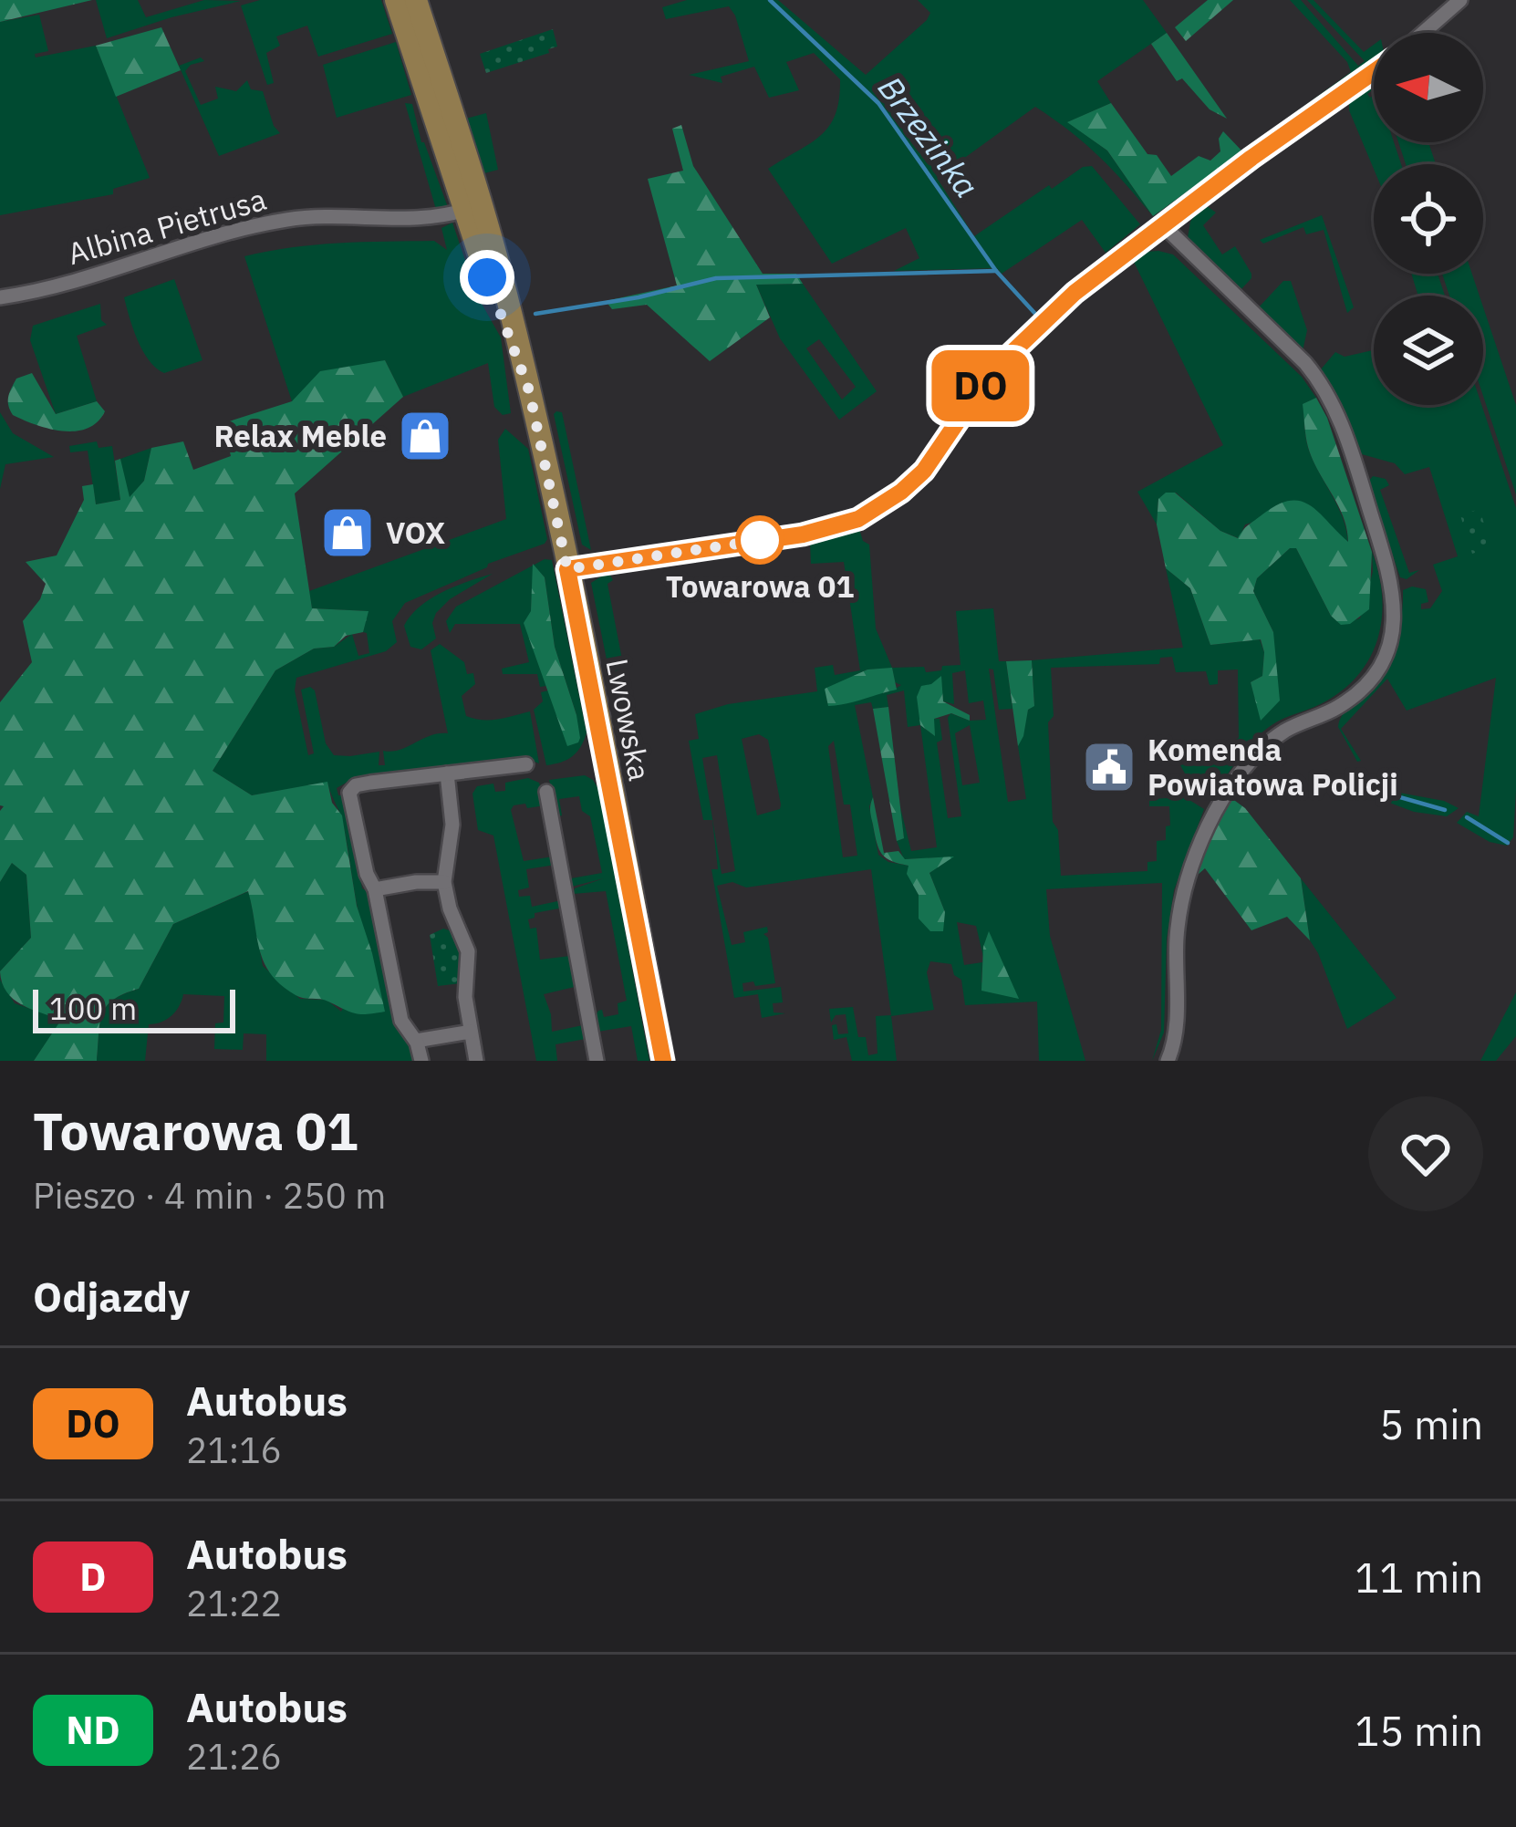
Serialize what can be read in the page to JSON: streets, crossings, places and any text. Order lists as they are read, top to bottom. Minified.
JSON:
{"streets":{"main road":["Lwowska"],"street":["Albina Pietrusa"]},"crossings":[["Albina Pietrusa","Lwowska"]],"water":["Brzezinka"],"places":{"shop":["Relax Meble","VOX"],"other":["Towarowa 01"],"public building":["Komenda Powiatowa Policji"]},"lines":["bus line DO"],"scale_bar":"100 m","north":"left","page":{"on_map":"DO","scale":"100 m","heading":[["Towarowa 01","Pieszo · 4 min · 250 m"],"Odjazdy"],"list":[{"mark":"DO","name":"Autobus","note":"21:16","value":"5 min"},{"mark":"D","name":"Autobus","note":"21:22","value":"11 min"},{"mark":"ND","name":"Autobus","note":"21:26","value":"15 min"}]}}
